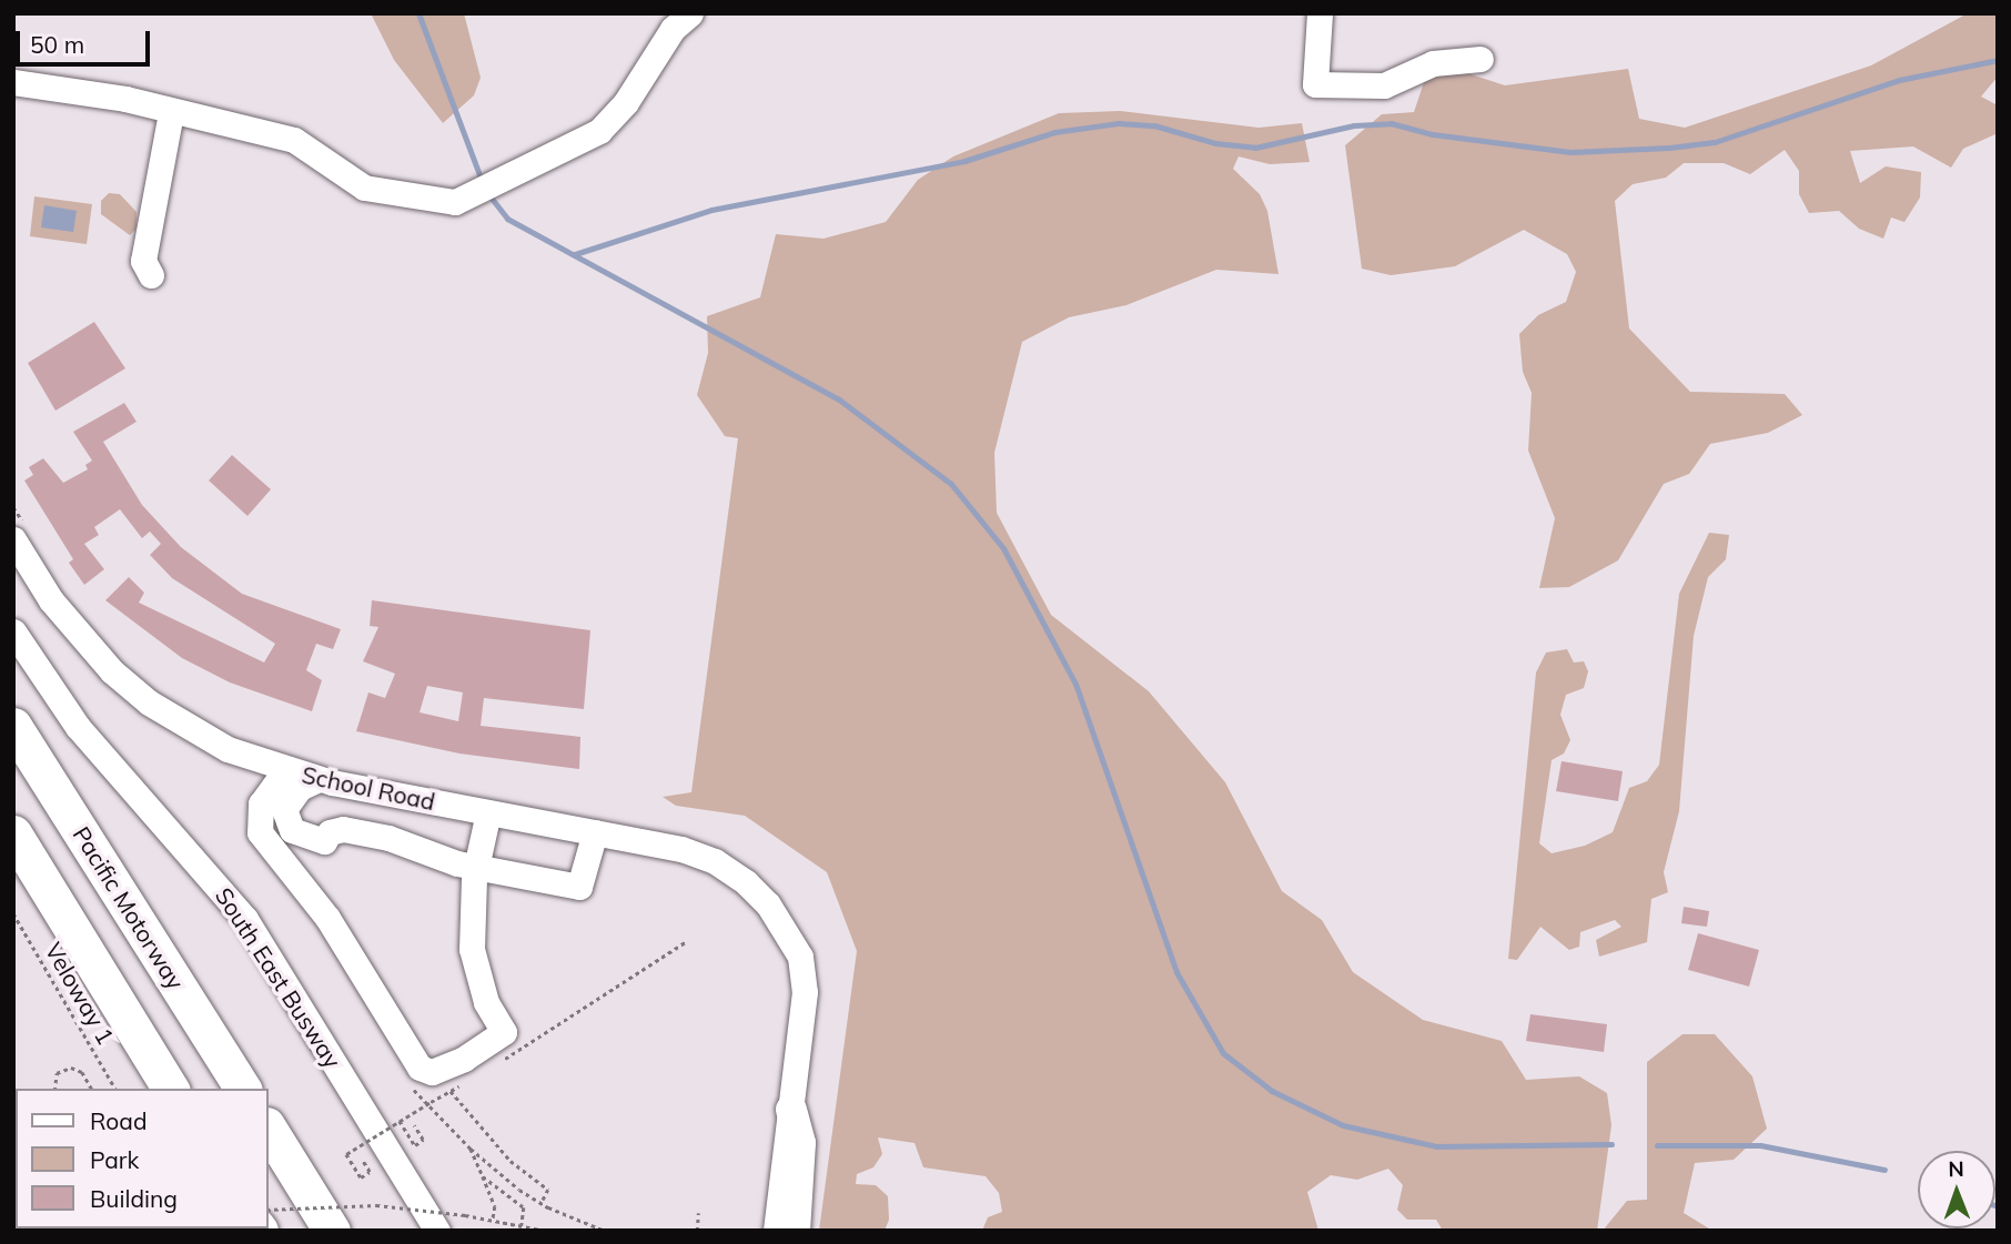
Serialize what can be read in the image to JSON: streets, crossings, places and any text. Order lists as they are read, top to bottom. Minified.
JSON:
{"streets":{"highway":["Pacific Motorway"],"street":["School Road","South East Busway"],"path":["Veloway 1"]},"legend":["Road","Park","Building"],"scale_bar":"50 m","north":"top"}
